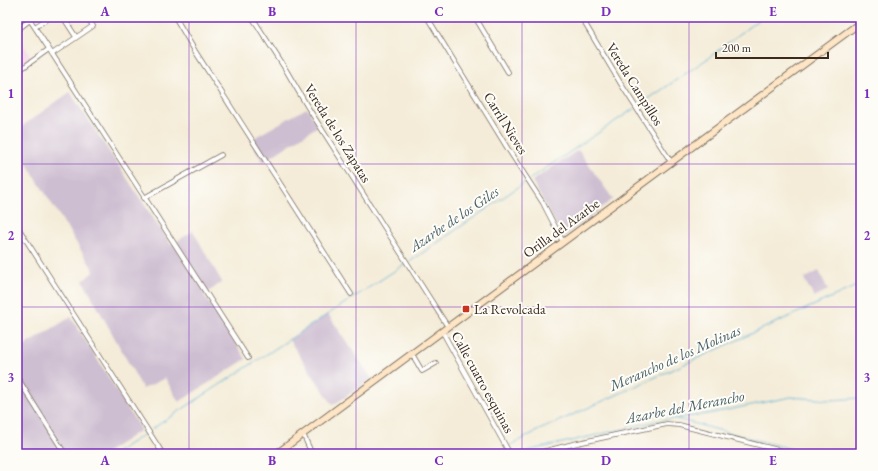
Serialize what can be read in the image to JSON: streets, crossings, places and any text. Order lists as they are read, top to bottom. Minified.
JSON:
{"streets":{"street":["Vereda Campillos","Carril Nieves","Vereda de los Zapatas","Orilla del Azarbe","Calle cuatro esquinas"]},"crossings":[["Vereda Campillos","Orilla del Azarbe"],["Carril Nieves","Orilla del Azarbe"],["Vereda de los Zapatas","Orilla del Azarbe"],["Orilla del Azarbe","Calle cuatro esquinas"]],"water":["Azarbe de los Giles","Merancho de los Molinas","Azarbe del Merancho"],"places":{"transit":["La Revolcada"]},"scale_bar":"200 m","grid":{"columns":["A","B","C","D","E"],"rows":["1","2","3"]}}
